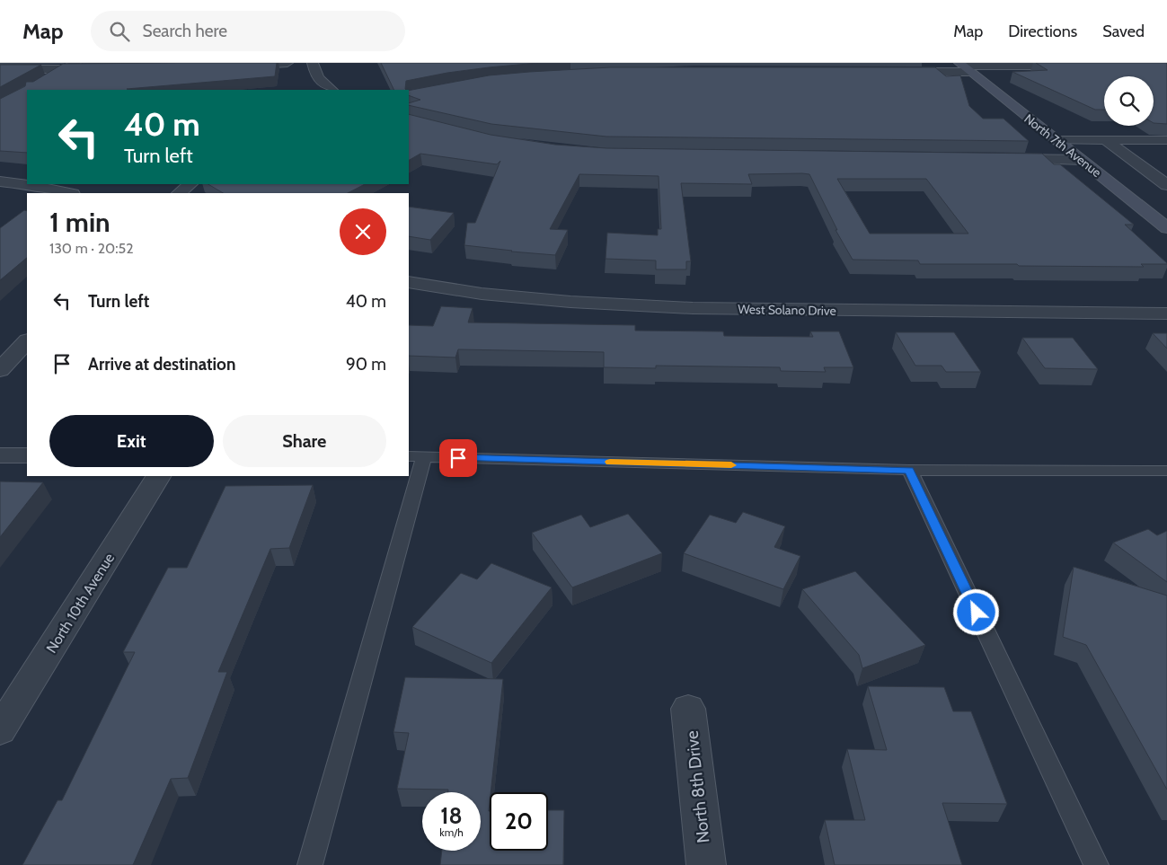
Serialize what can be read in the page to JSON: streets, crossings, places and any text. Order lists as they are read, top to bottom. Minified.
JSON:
{"streets":{"main road":["North 7th Avenue"],"street":["West Solano Drive","North 10th Avenue","North 8th Drive"]},"page":{"header":"Map","search":"Search here","nav":["Map","Directions","Saved"],"turn":["40 m","Turn left"],"heading":["1 min","130 m · 20:52"],"list":[{"name":"Turn left","value":"40 m"},{"name":"Arrive at destination","value":"90 m"}],"buttons":["Exit","Share"],"speed":"18 km/h","limit":"20"}}
